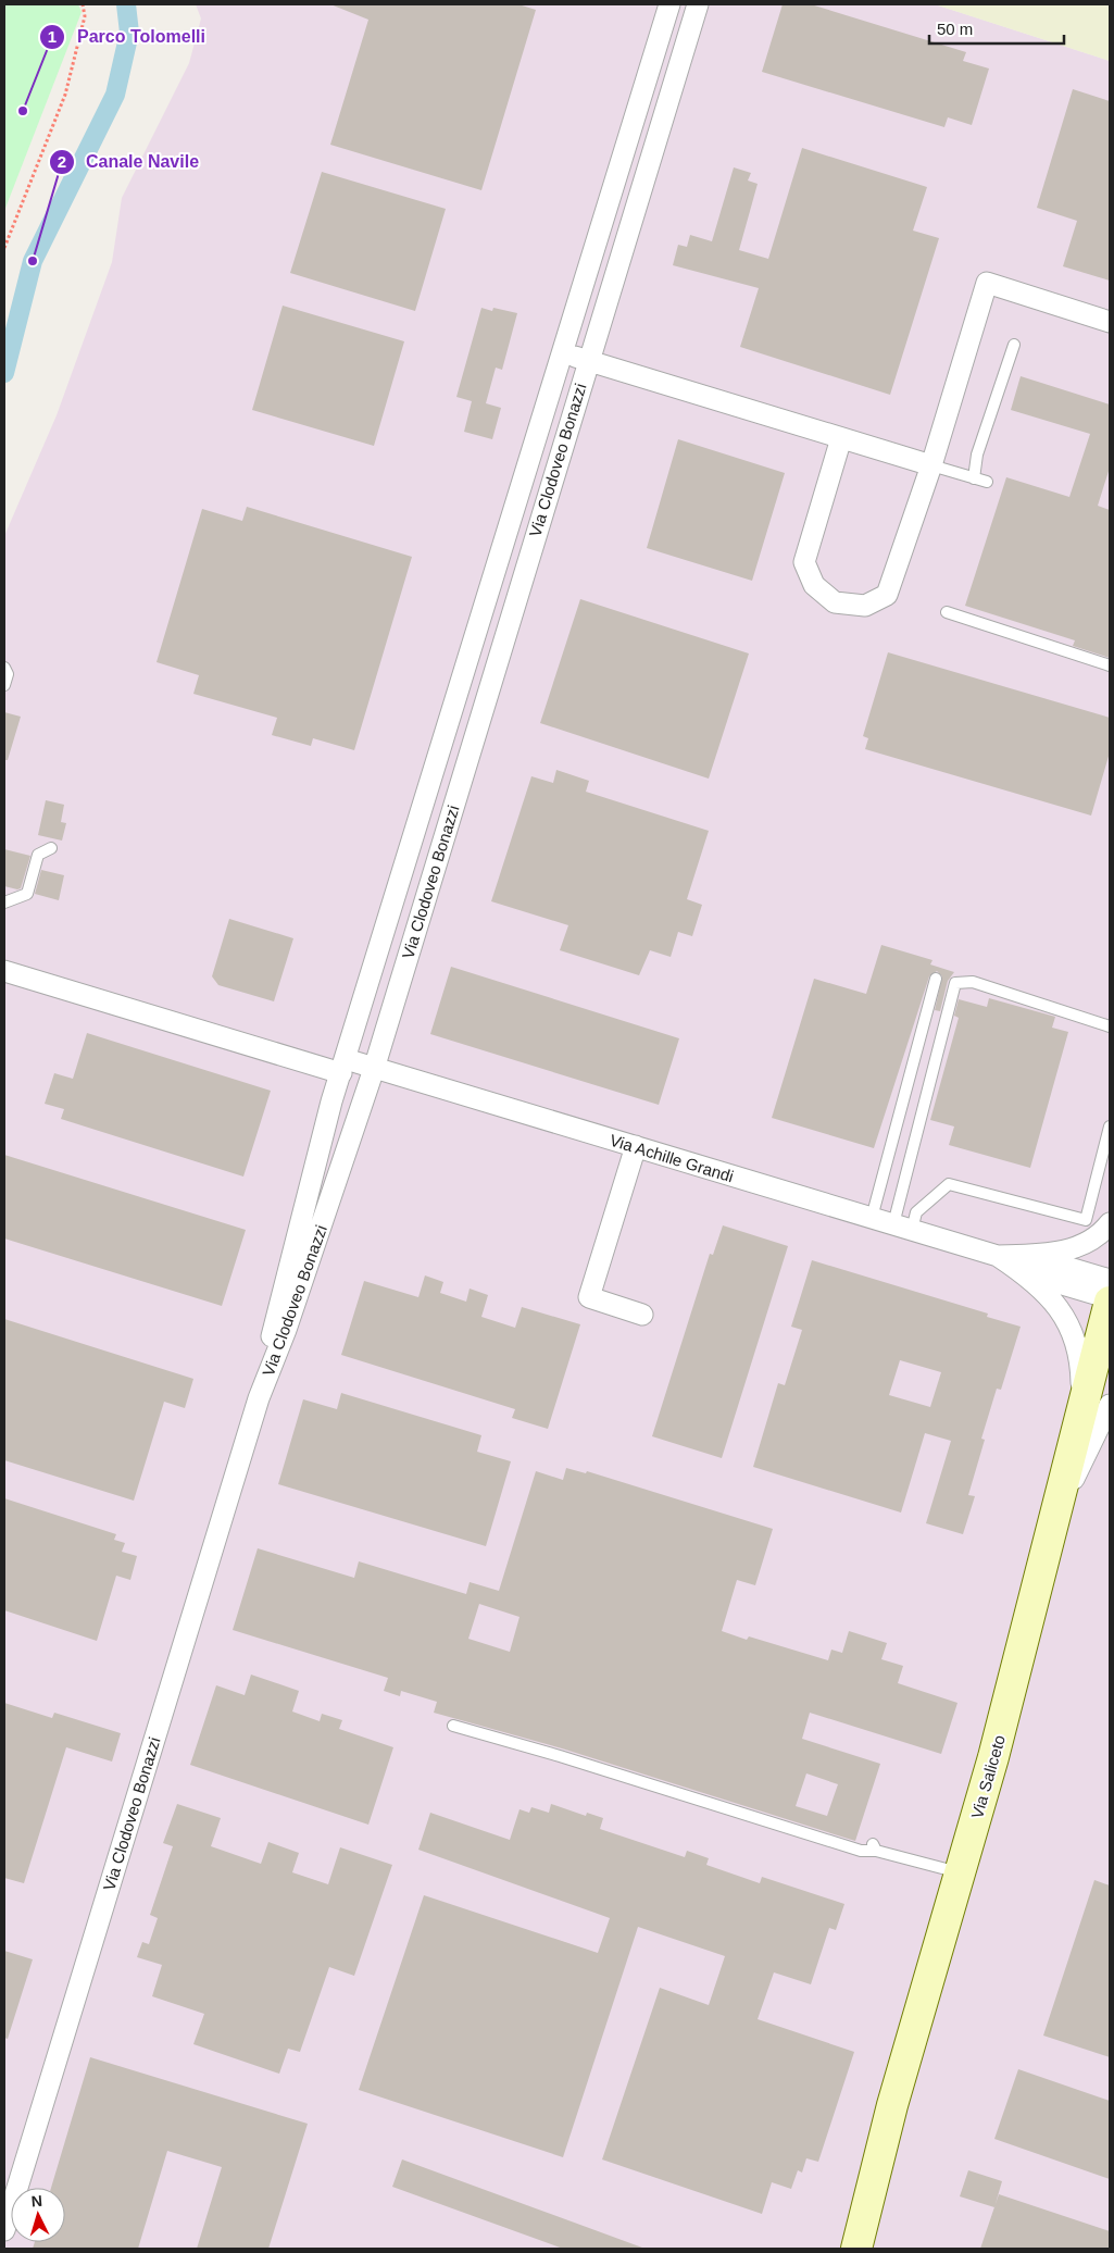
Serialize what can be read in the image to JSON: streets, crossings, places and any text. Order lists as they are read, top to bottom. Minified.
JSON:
{"streets":{"main road":["Via Saliceto"],"street":["Via Clodoveo Bonazzi","Via Achille Grandi"]},"crossings":[["Via Clodoveo Bonazzi","Via Achille Grandi"],["Via Achille Grandi","Via Saliceto"]],"places":["Parco Tolomelli","Canale Navile"],"scale_bar":"50 m","north":"top"}
